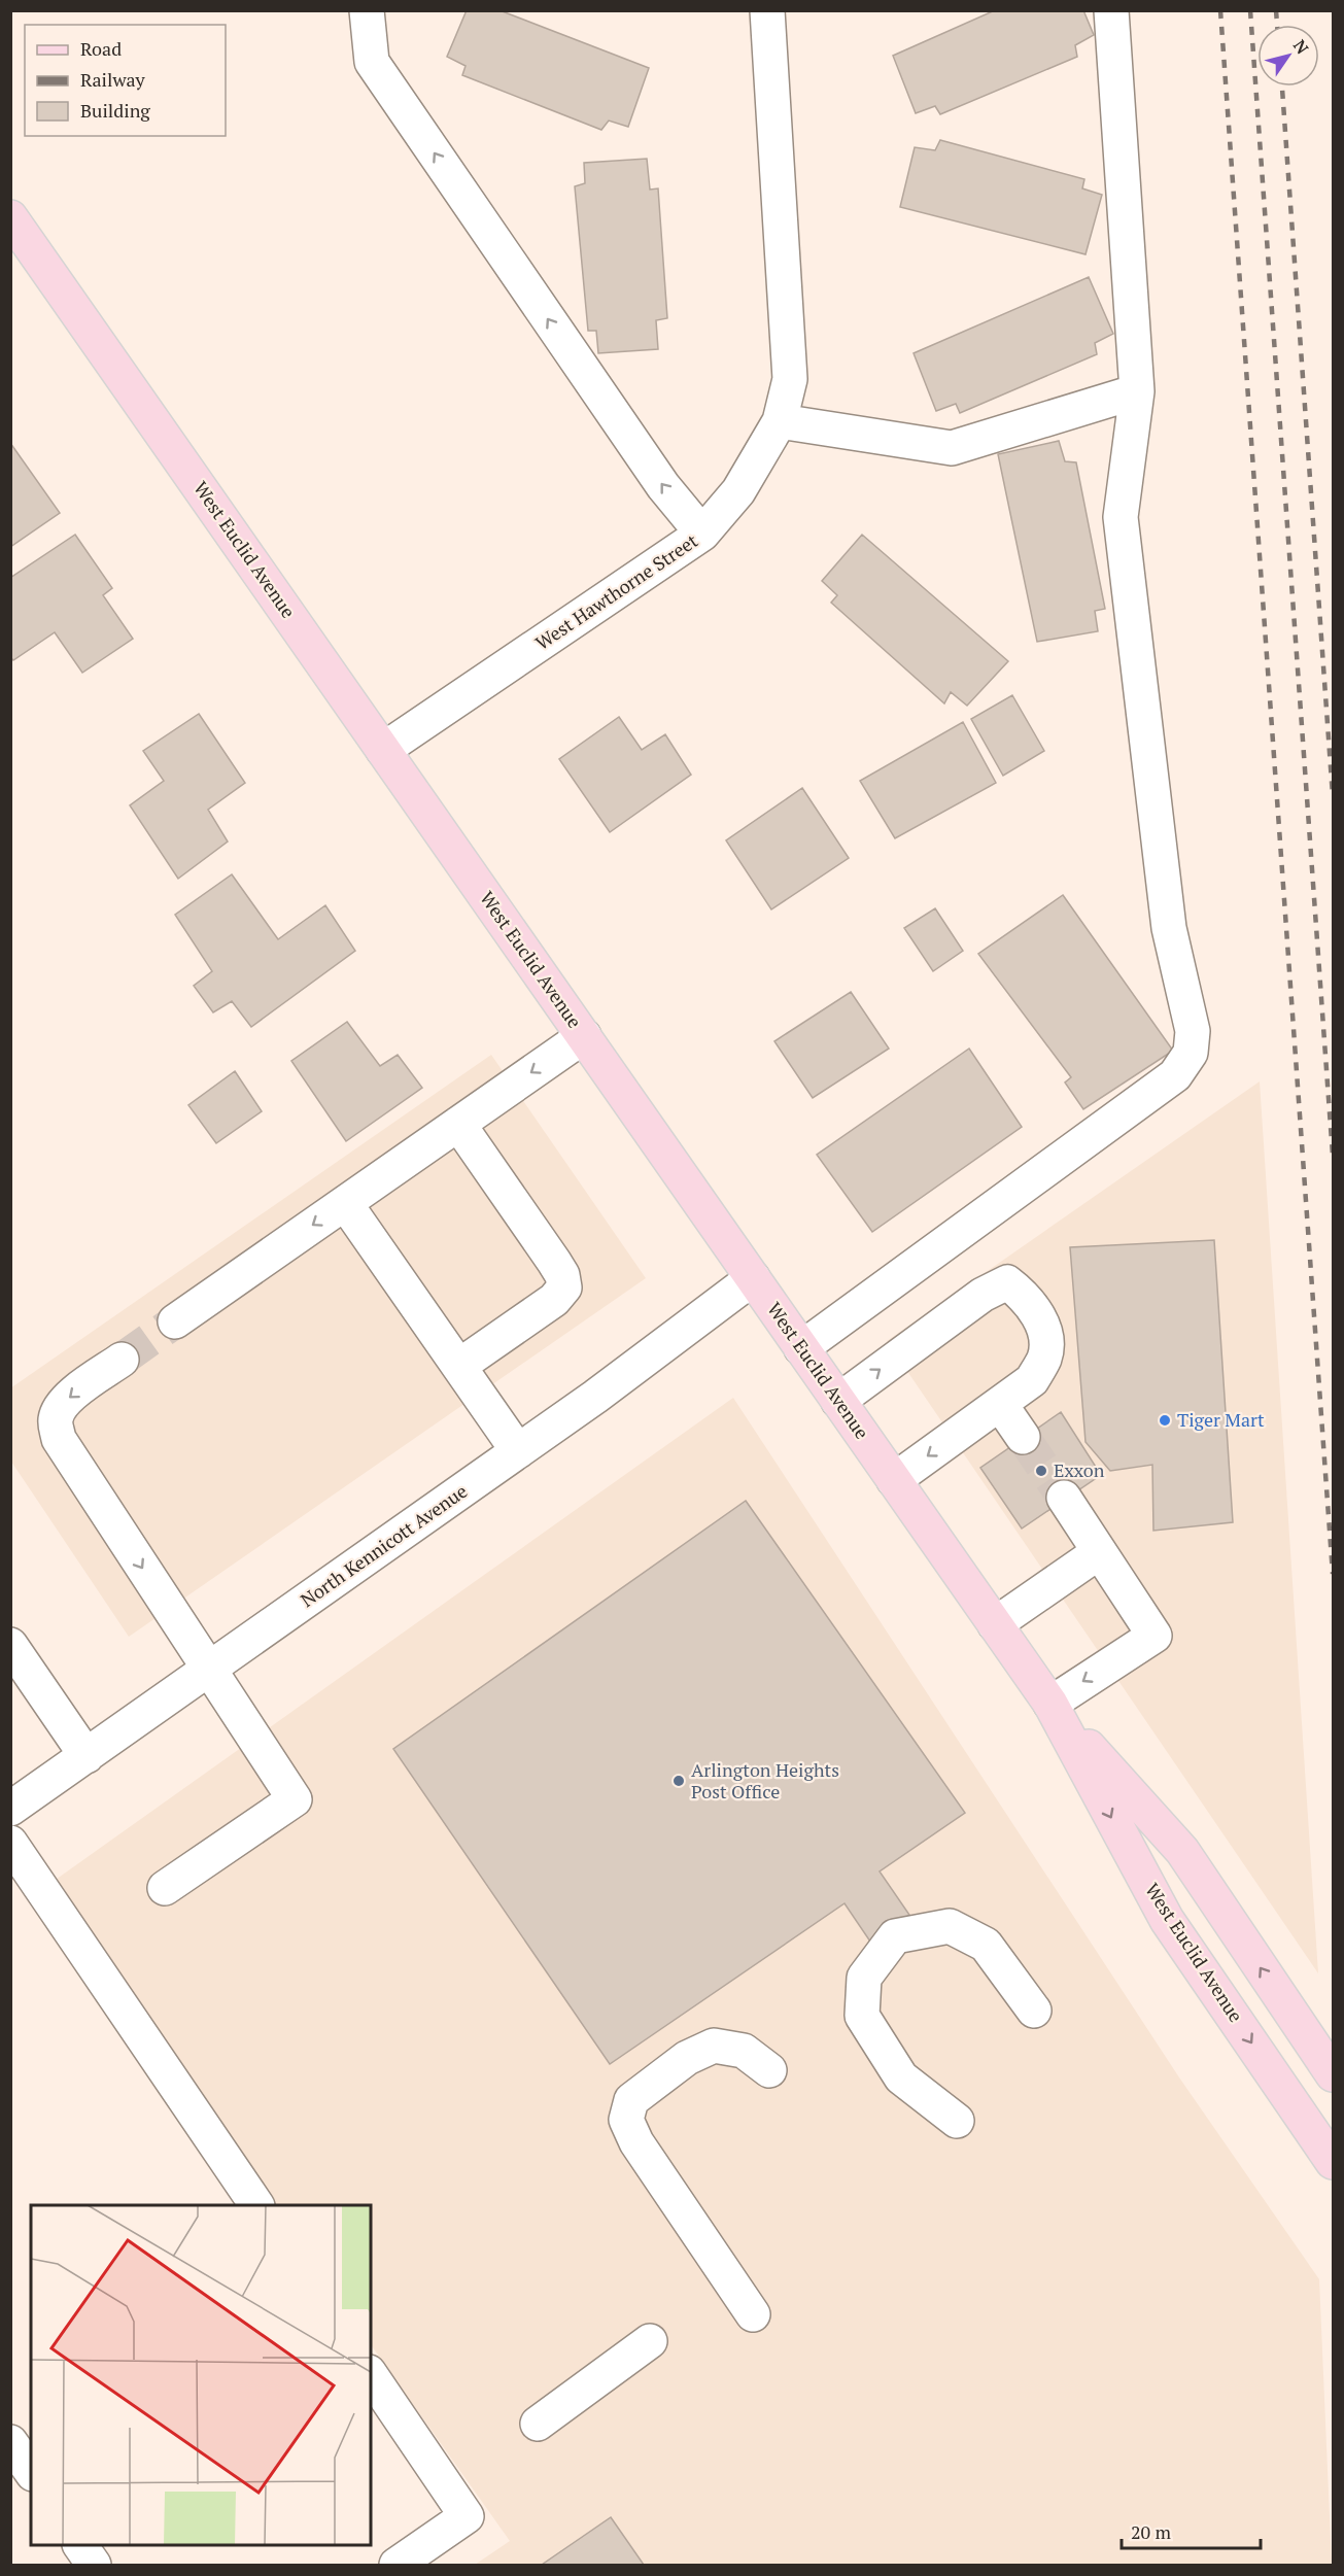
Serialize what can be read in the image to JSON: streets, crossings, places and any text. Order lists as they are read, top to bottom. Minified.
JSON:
{"streets":{"main road":["West Euclid Avenue"],"street":["West Hawthorne Street","North Kennicott Avenue"]},"crossings":[["West Euclid Avenue","West Hawthorne Street"],["West Euclid Avenue","North Kennicott Avenue"]],"places":["Tiger Mart","Exxon","Arlington Heights Post Office"],"legend":["Road","Railway","Building"],"scale_bar":"20 m","north":"top right"}
